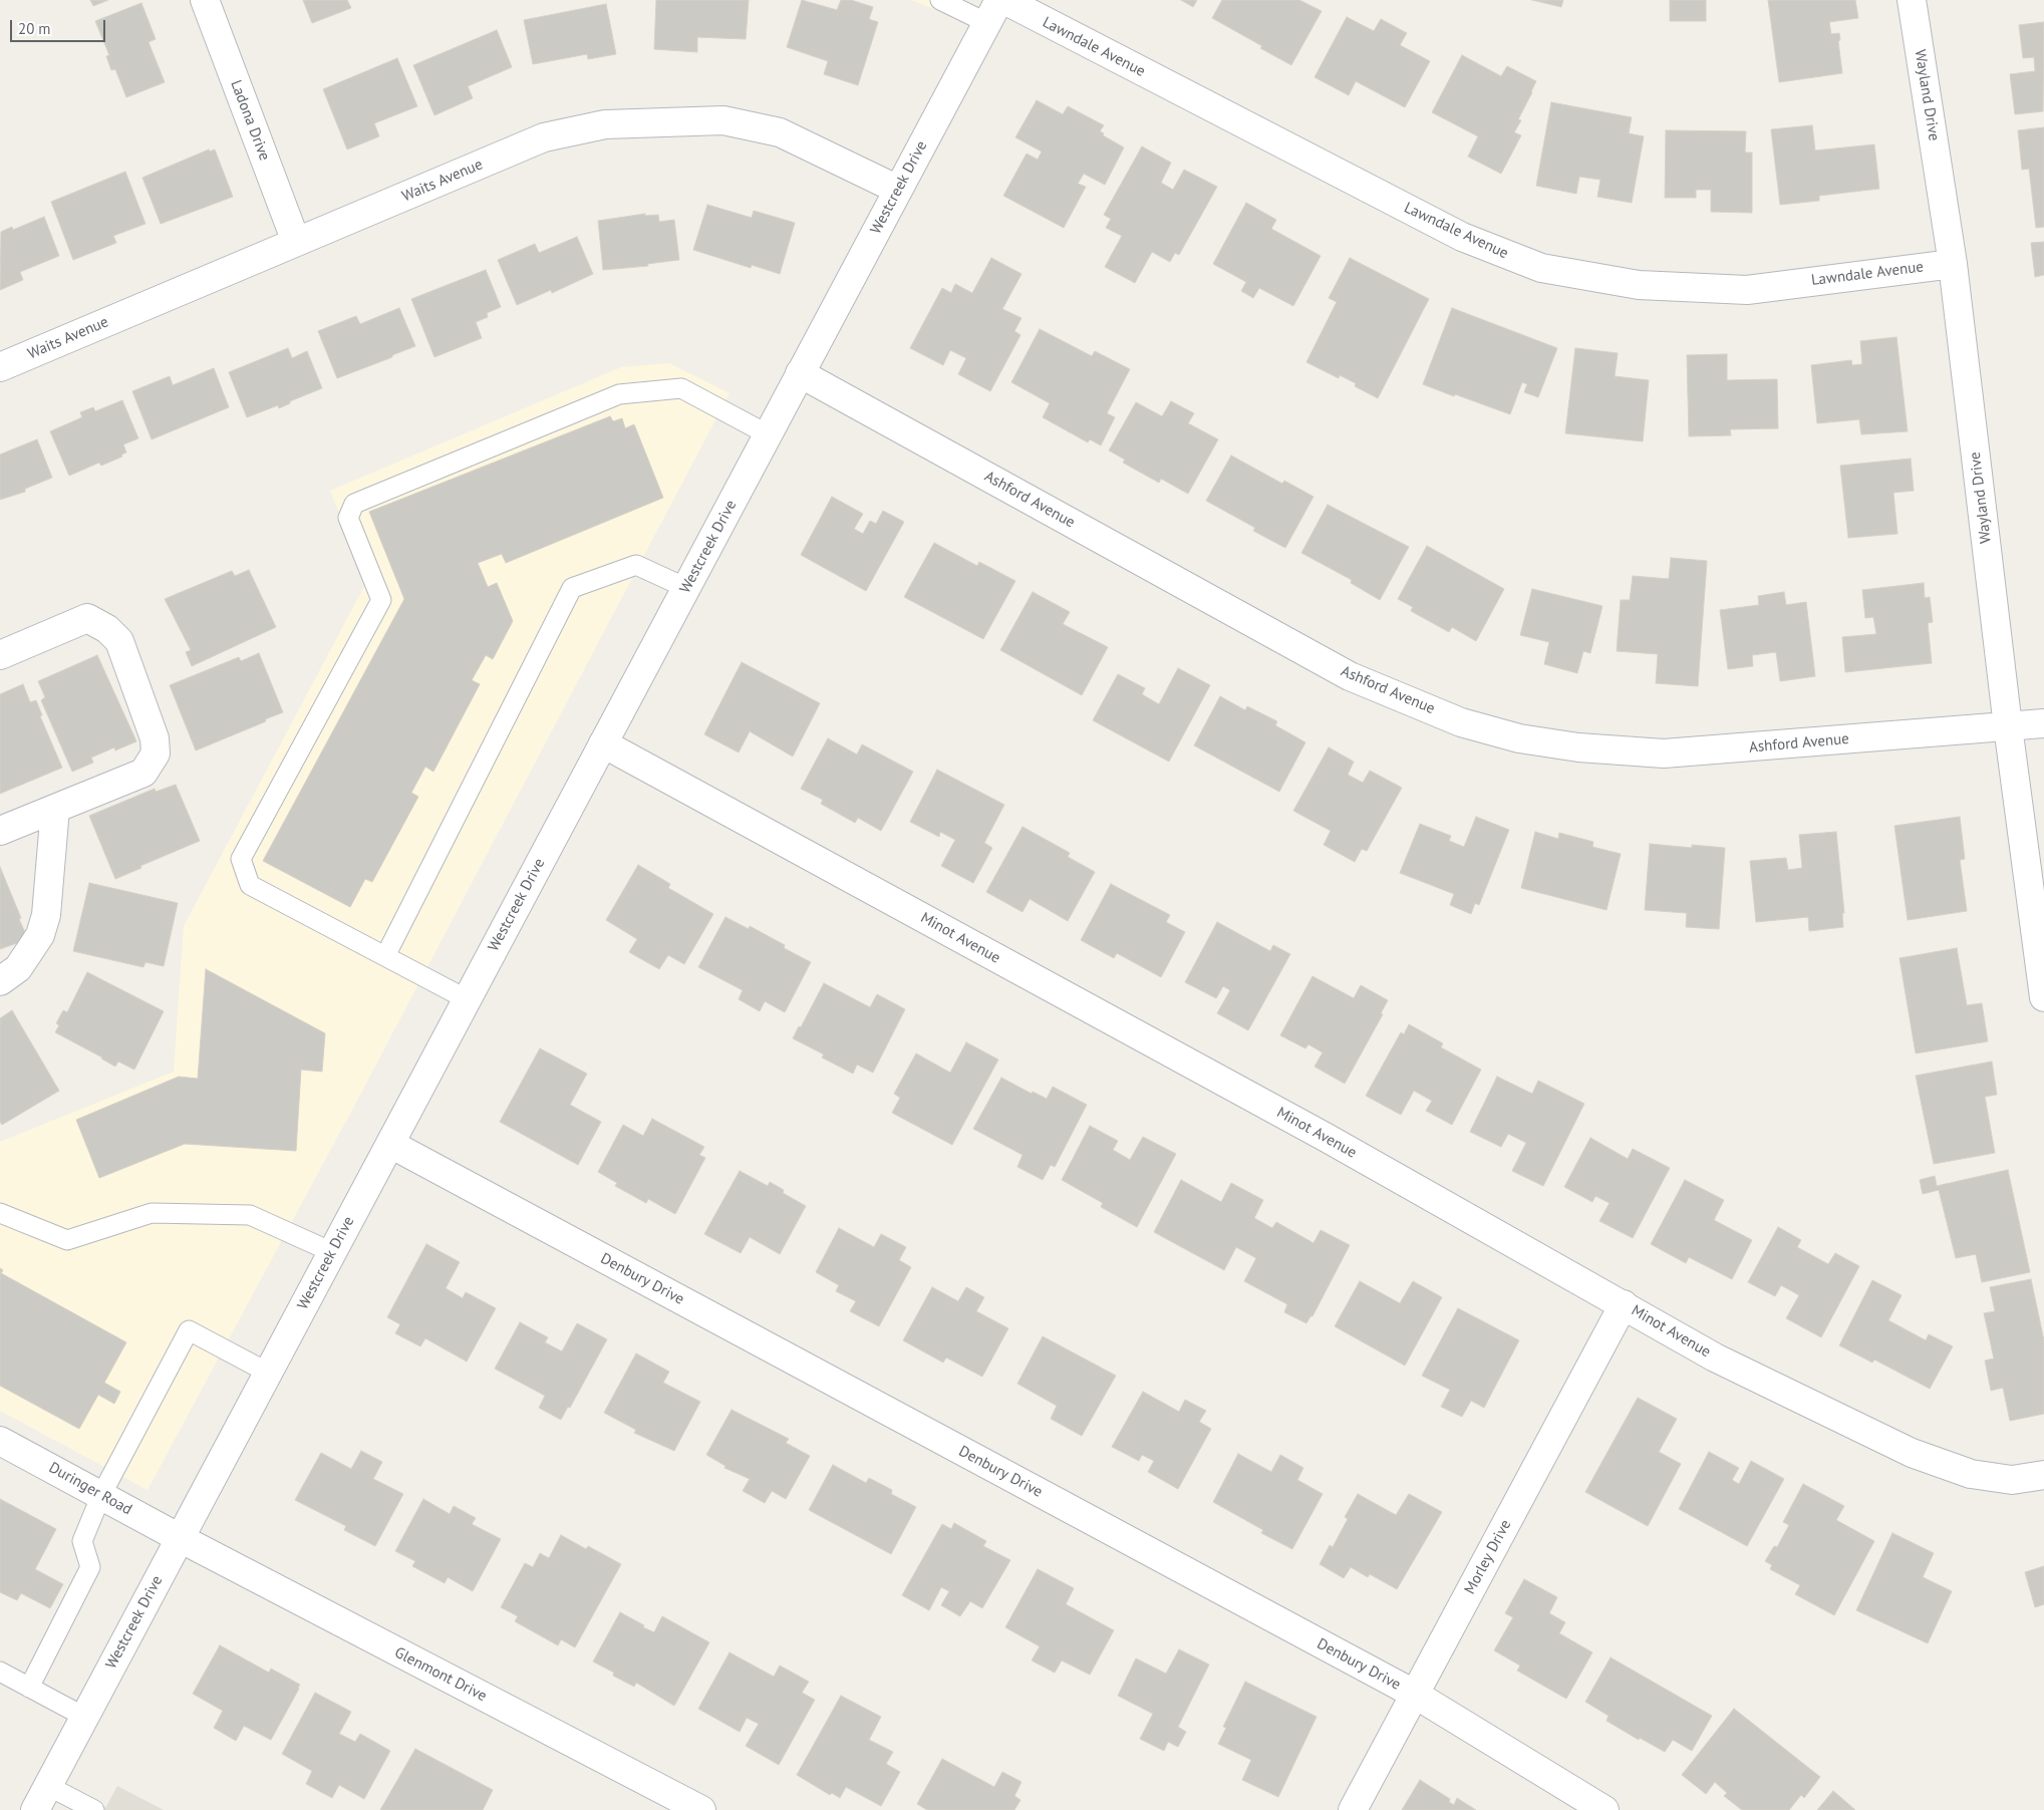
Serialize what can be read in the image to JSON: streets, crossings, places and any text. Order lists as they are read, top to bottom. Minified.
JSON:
{"streets":{"street":["Lawndale Avenue","Wayland Drive","Ladona Drive","Waits Avenue","Westcreek Drive","Ashford Avenue","Minot Avenue","Denbury Drive","Duringer Road","Morley Drive","Glenmont Drive"]},"crossings":[["Lawndale Avenue","Wayland Drive"],["Wayland Drive","Ashford Avenue"],["Ladona Drive","Waits Avenue"],["Waits Avenue","Westcreek Drive"],["Westcreek Drive","Ashford Avenue"],["Westcreek Drive","Minot Avenue"],["Westcreek Drive","Denbury Drive"],["Westcreek Drive","Duringer Road"],["Westcreek Drive","Glenmont Drive"],["Minot Avenue","Morley Drive"],["Denbury Drive","Morley Drive"],["Duringer Road","Glenmont Drive"]],"scale_bar":"20 m"}
